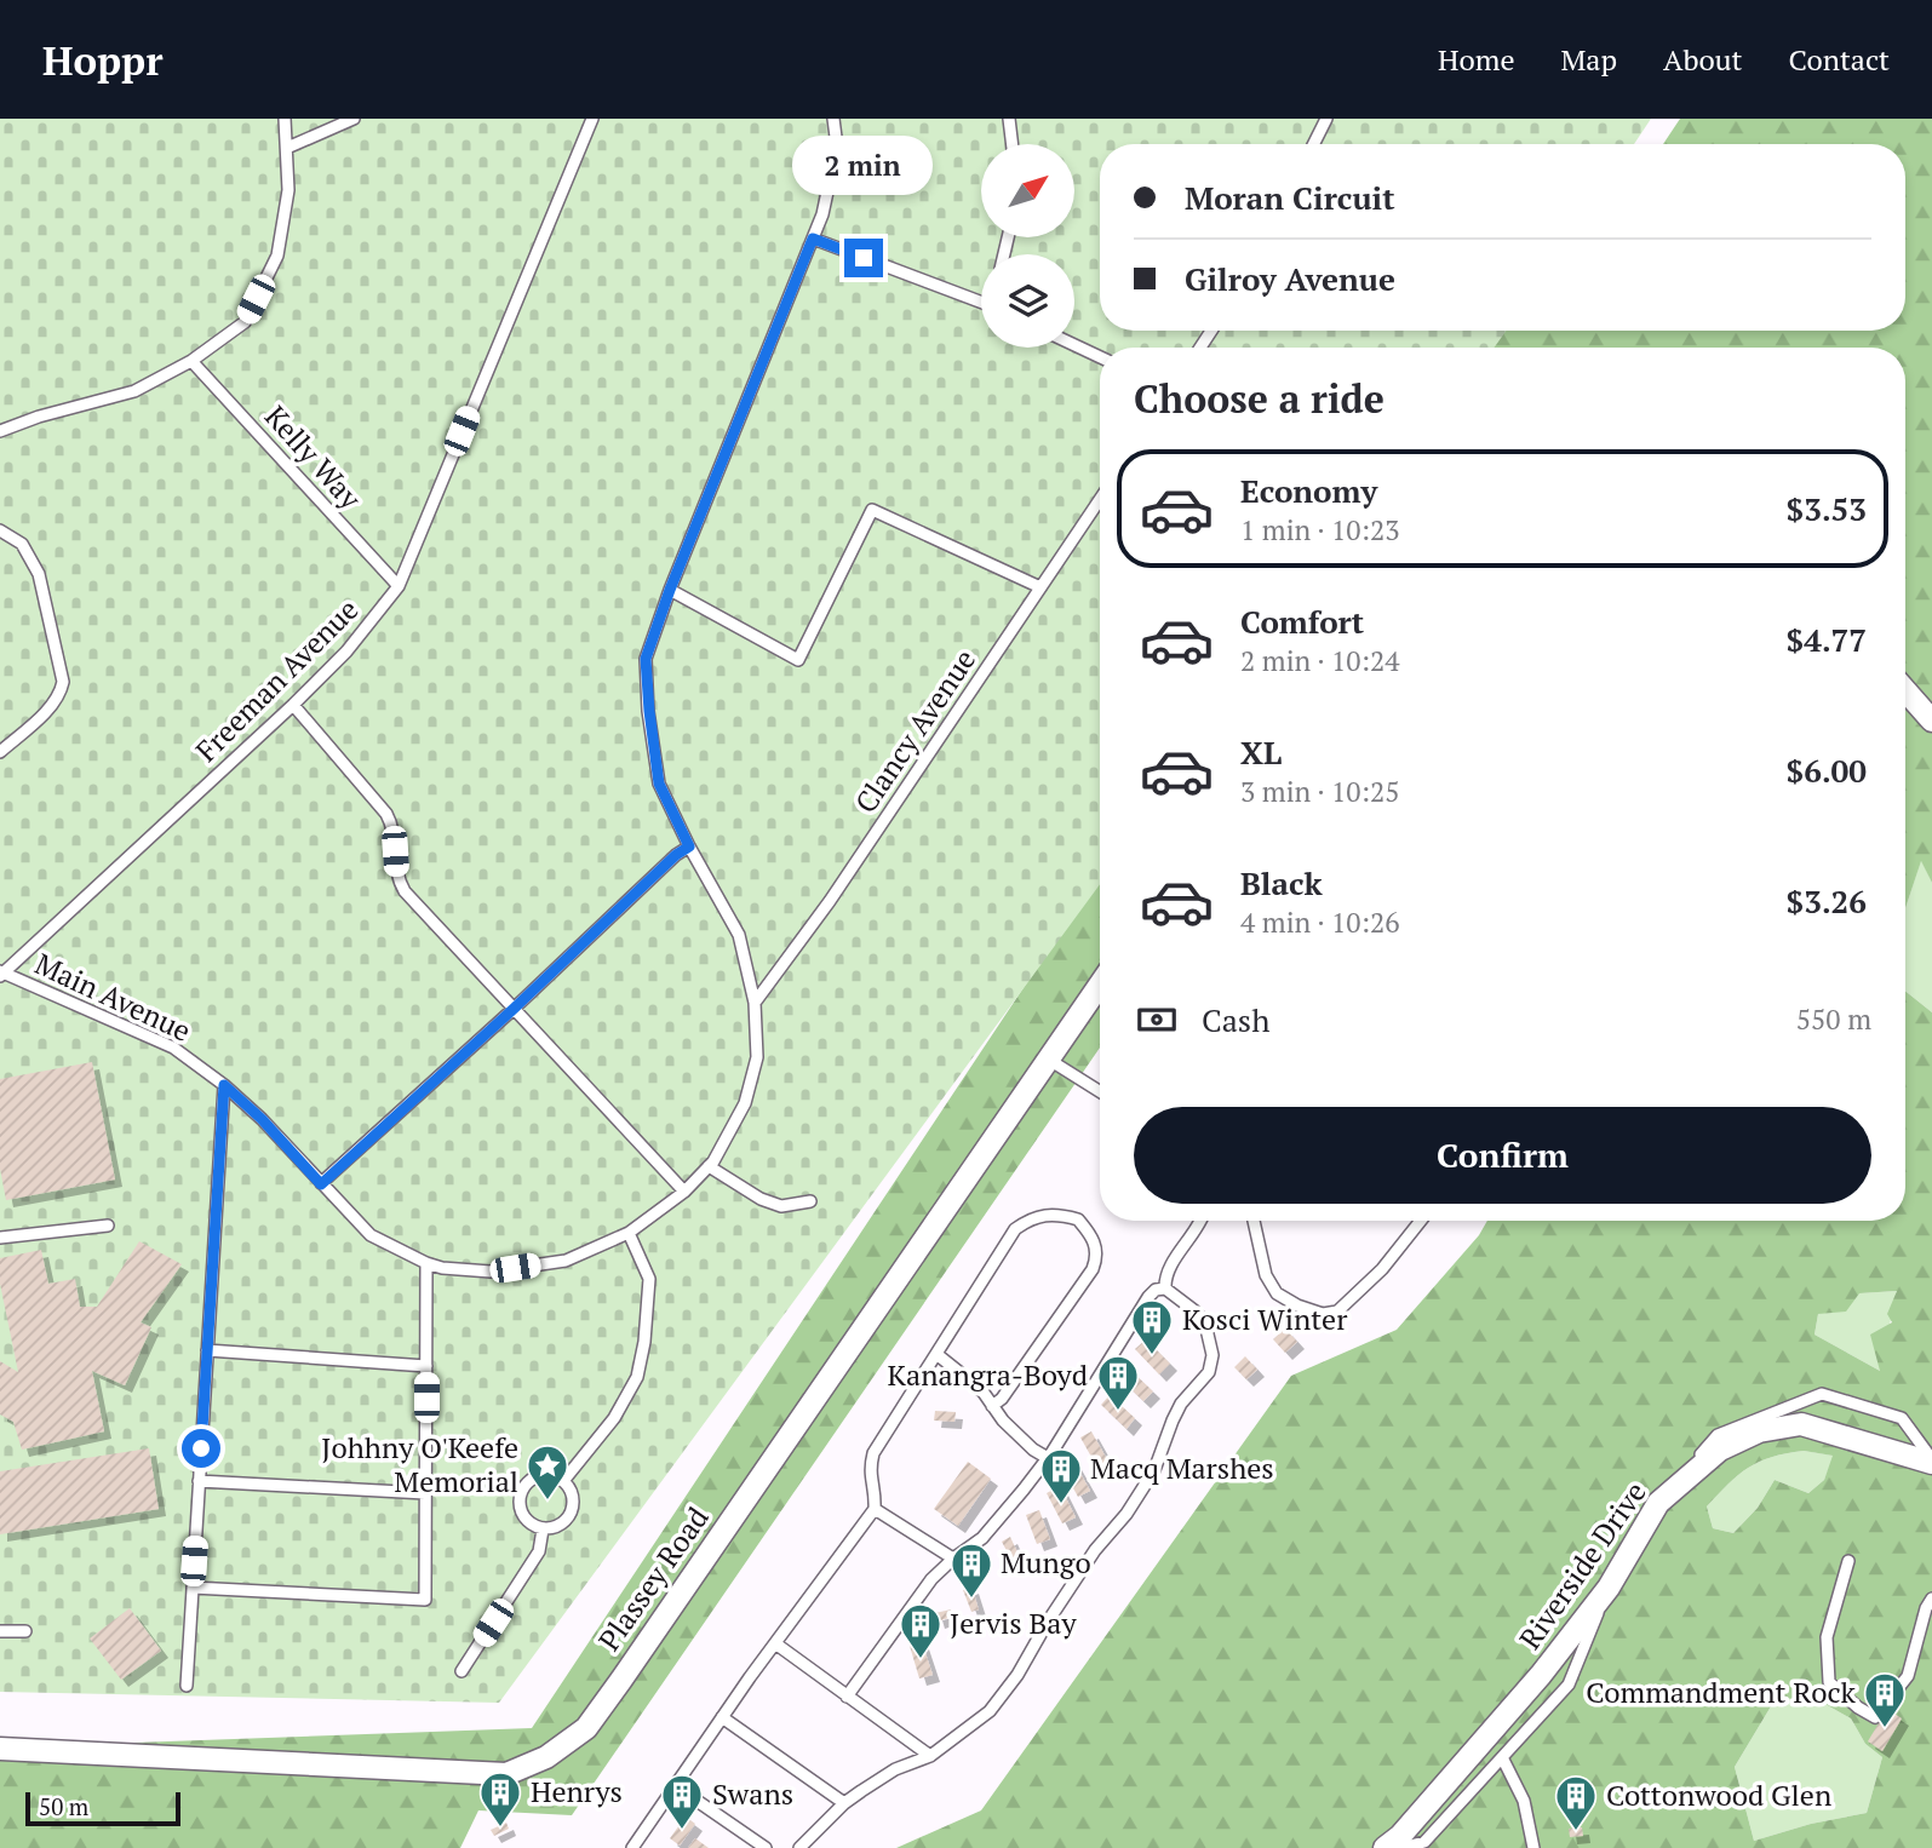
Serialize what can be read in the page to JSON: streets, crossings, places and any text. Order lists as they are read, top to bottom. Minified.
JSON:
{"streets":{"street":["Riverside Drive","Plassey Road"],"lane":["Kelly Way","Freeman Avenue","Clancy Avenue","Main Avenue"]},"crossings":[["Kelly Way","Freeman Avenue"],["Freeman Avenue","Main Avenue"],["Clancy Avenue","Main Avenue"]],"places":{"building":["Kosci Winter","Kanangra-Boyd","Macq Marshes","Mungo","Jervis Bay","Commandment Rock","Henrys","Swans","Cottonwood Glen"],"place":["Johhny O'Keefe Memorial"]},"scale_bar":"50 m","north":"top right","page":{"header":"Hoppr","nav":["Home","Map","About","Contact"],"bubble":"2 min","banner":["Moran Circuit","Gilroy Avenue"],"heading":"Choose a ride","list":[{"name":"Economy","note":"1 min · 10:23","value":"$3.53"},{"name":"Comfort","note":"2 min · 10:24","value":"$4.77"},{"name":"XL","note":"3 min · 10:25","value":"$6.00"},{"name":"Black","note":"4 min · 10:26","value":"$3.26"}],"pay":["Cash","550 m"],"buttons":"Confirm","scale":"50 m"}}
